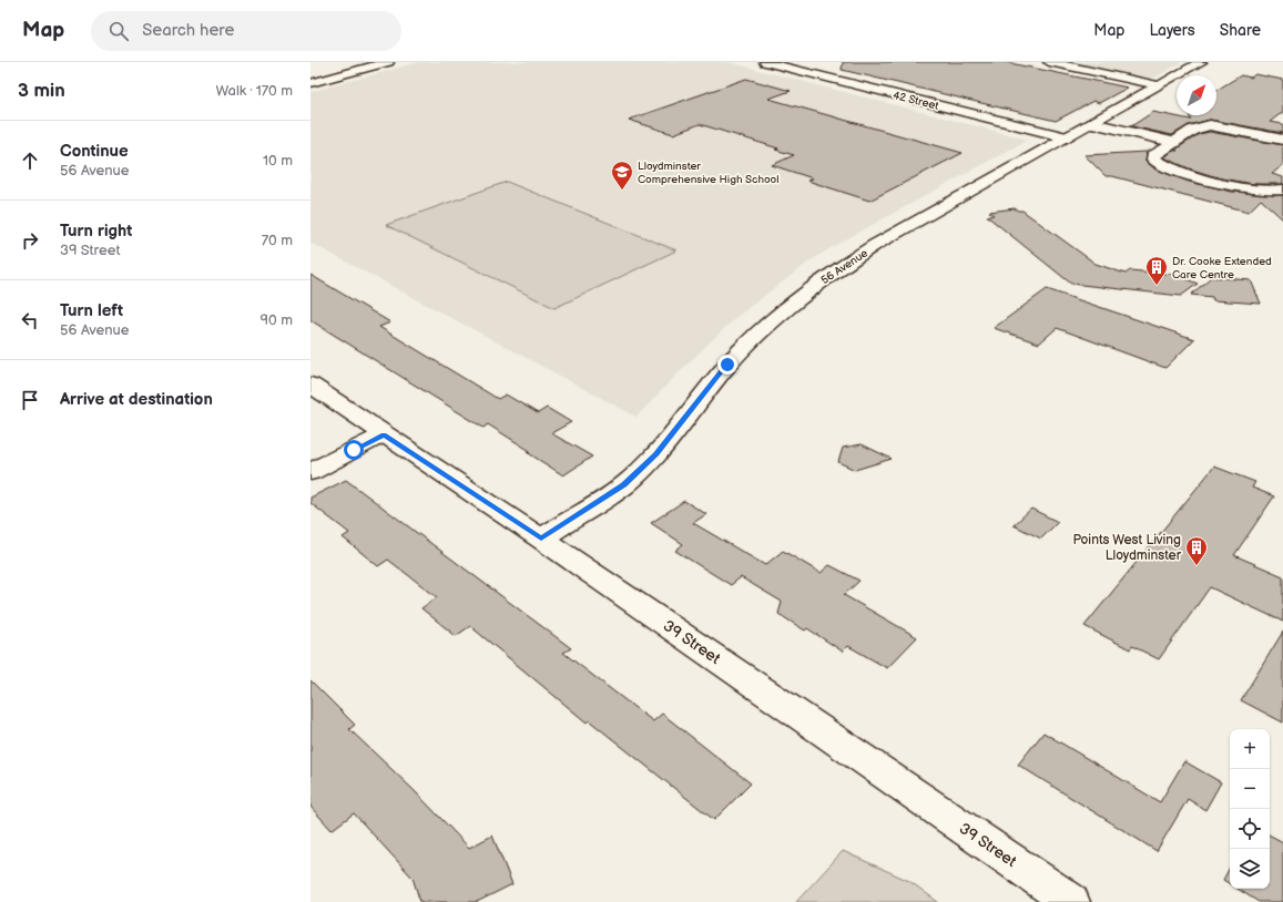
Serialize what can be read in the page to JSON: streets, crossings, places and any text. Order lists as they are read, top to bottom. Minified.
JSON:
{"streets":{"street":["42 Street","56 Avenue","39 Street"]},"crossings":[["42 Street","56 Avenue"],["56 Avenue","39 Street"]],"places":{"school or university":["Lloydminster Comprehensive High School"],"building":["Dr. Cooke Extended Care Centre","Points West Living Lloydminster"]},"north":"top right","page":{"header":"Map","search":"Search here","nav":["Map","Layers","Share"],"heading":["3 min","Walk · 170 m"],"list":[["Continue","56 Avenue","10 m"],["Turn right","39 Street","70 m"],["Turn left","56 Avenue","90 m"],"Arrive at destination"],"map_buttons":["+","−"]}}
